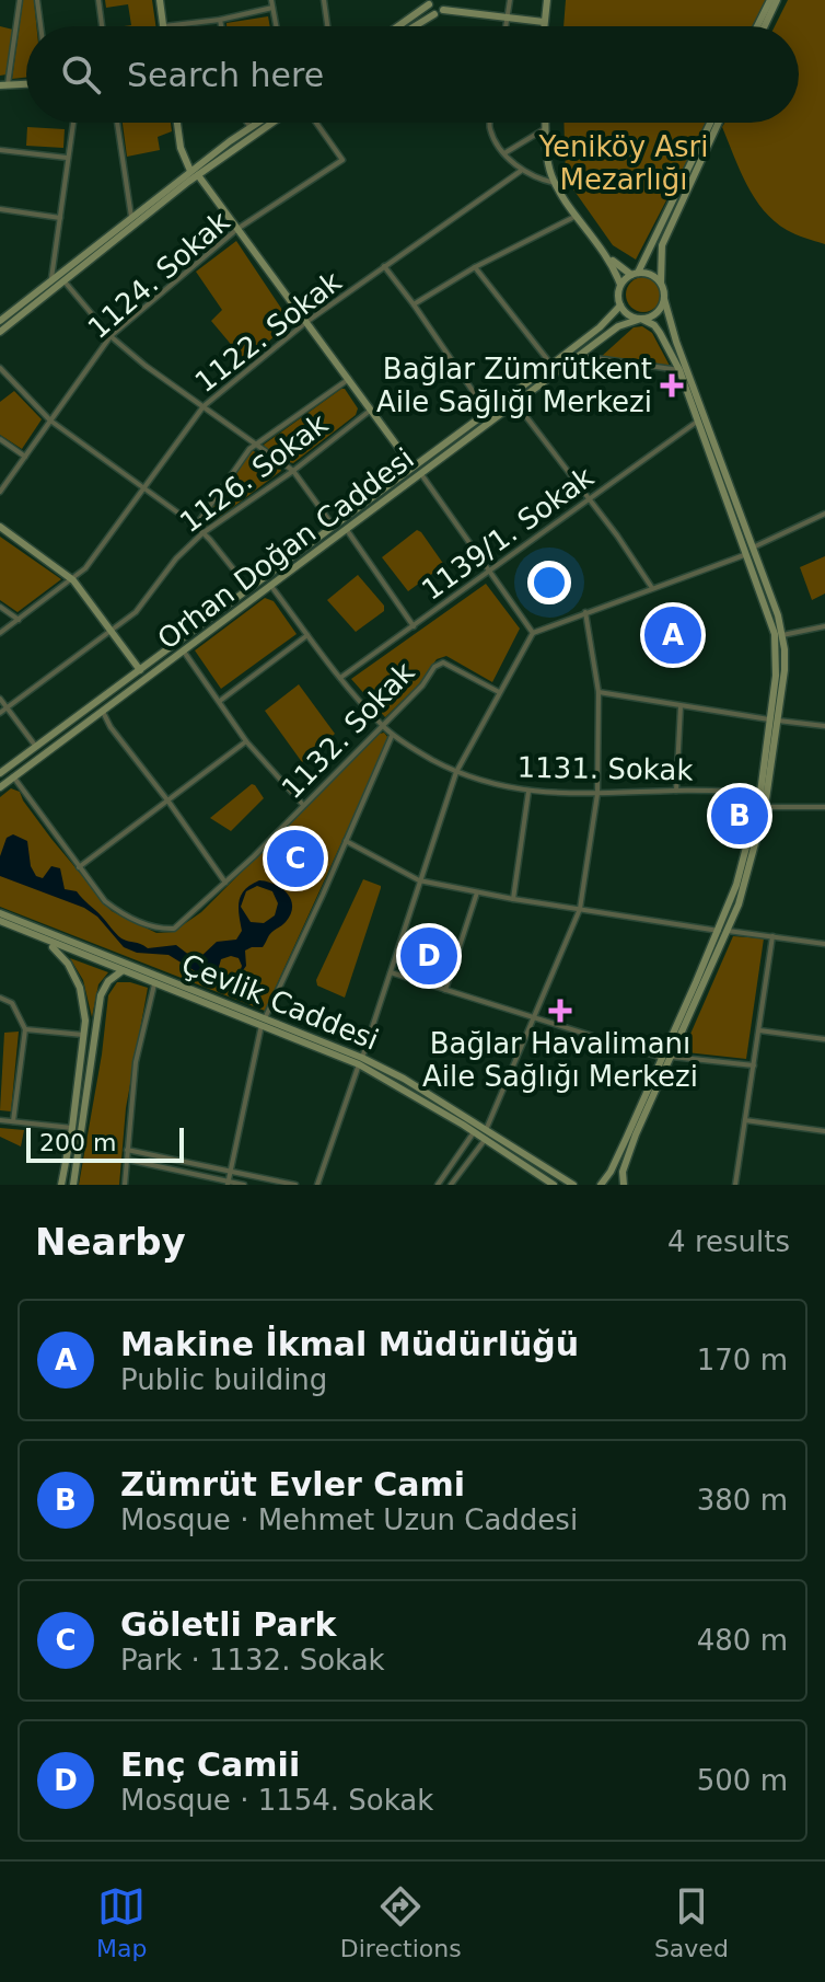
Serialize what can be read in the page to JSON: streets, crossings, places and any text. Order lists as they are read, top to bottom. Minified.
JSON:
{"streets":{"main road":["Orhan Doğan Caddesi","Çevlik Caddesi"],"street":["1124. Sokak","1122. Sokak","1126. Sokak","1139/1. Sokak","1132. Sokak","1131. Sokak"]},"crossings":[["1139/1. Sokak","1132. Sokak"],["1139/1. Sokak","1131. Sokak"],["Orhan Doğan Caddesi","1132. Sokak"],["Orhan Doğan Caddesi","1131. Sokak"],["1132. Sokak","1131. Sokak"]],"parks":["Yeniköy Asri Mezarlığı"],"places":{"health":["Bağlar Zümrütkent Aile Sağlığı Merkezi","Bağlar Havalimanı Aile Sağlığı Merkezi"]},"scale_bar":"200 m","page":{"search":"Search here","pins":["A","B","C","D"],"scale":"200 m","heading":["Nearby","4 results"],"list":[{"mark":"A","name":"Makine İkmal Müdürlüğü","note":"Public building","value":"170 m"},{"mark":"B","name":"Zümrüt Evler Cami","note":"Mosque · Mehmet Uzun Caddesi","value":"380 m"},{"mark":"C","name":"Göletli Park","note":"Park · 1132. Sokak","value":"480 m"},{"mark":"D","name":"Enç Camii","note":"Mosque · 1154. Sokak","value":"500 m"}],"nav":["Map","Directions","Saved"]}}
